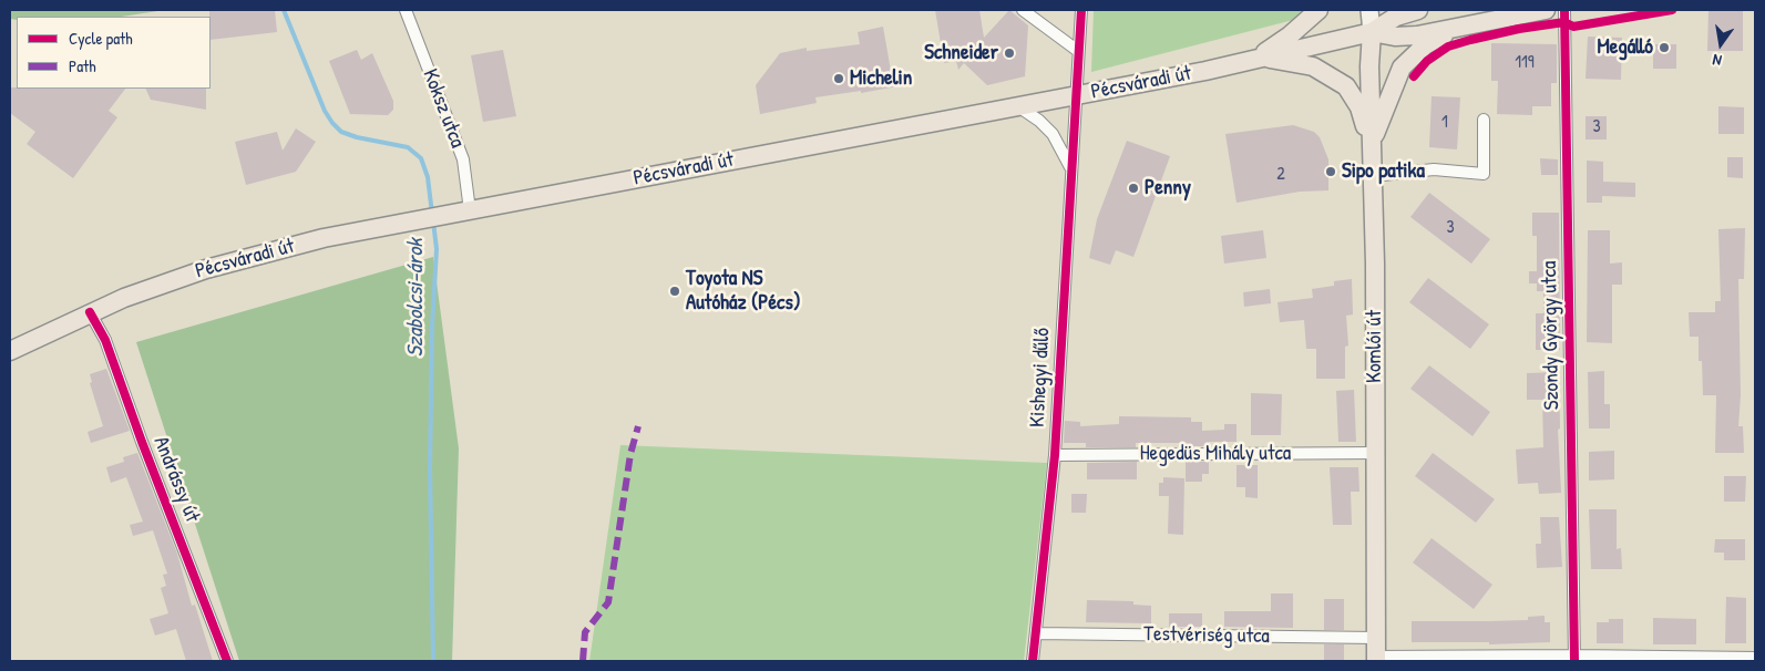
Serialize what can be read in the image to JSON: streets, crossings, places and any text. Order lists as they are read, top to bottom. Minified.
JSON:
{"streets":{"main road":["Pécsváradi út","Komlói út"],"street":["Koksz utca","Szondy György utca","Kishegyi dűlő","Hegedüs Mihály utca","Andrássy út","Testvériség utca"]},"crossings":[["Pécsváradi út","Koksz utca"],["Pécsváradi út","Komlói út"],["Pécsváradi út","Kishegyi dűlő"],["Pécsváradi út","Andrássy út"],["Komlói út","Hegedüs Mihály utca"],["Komlói út","Testvériség utca"],["Kishegyi dűlő","Hegedüs Mihály utca"],["Kishegyi dűlő","Testvériség utca"]],"water":["Szabolcsi-árok"],"places":["Megálló","Schneider","Michelin","Sipo patika","Penny","Toyota NS Autóház (Pécs)"],"house_numbers":["119","1","3","2","3"],"legend":["Cycle path","Path"],"north":"bottom"}
